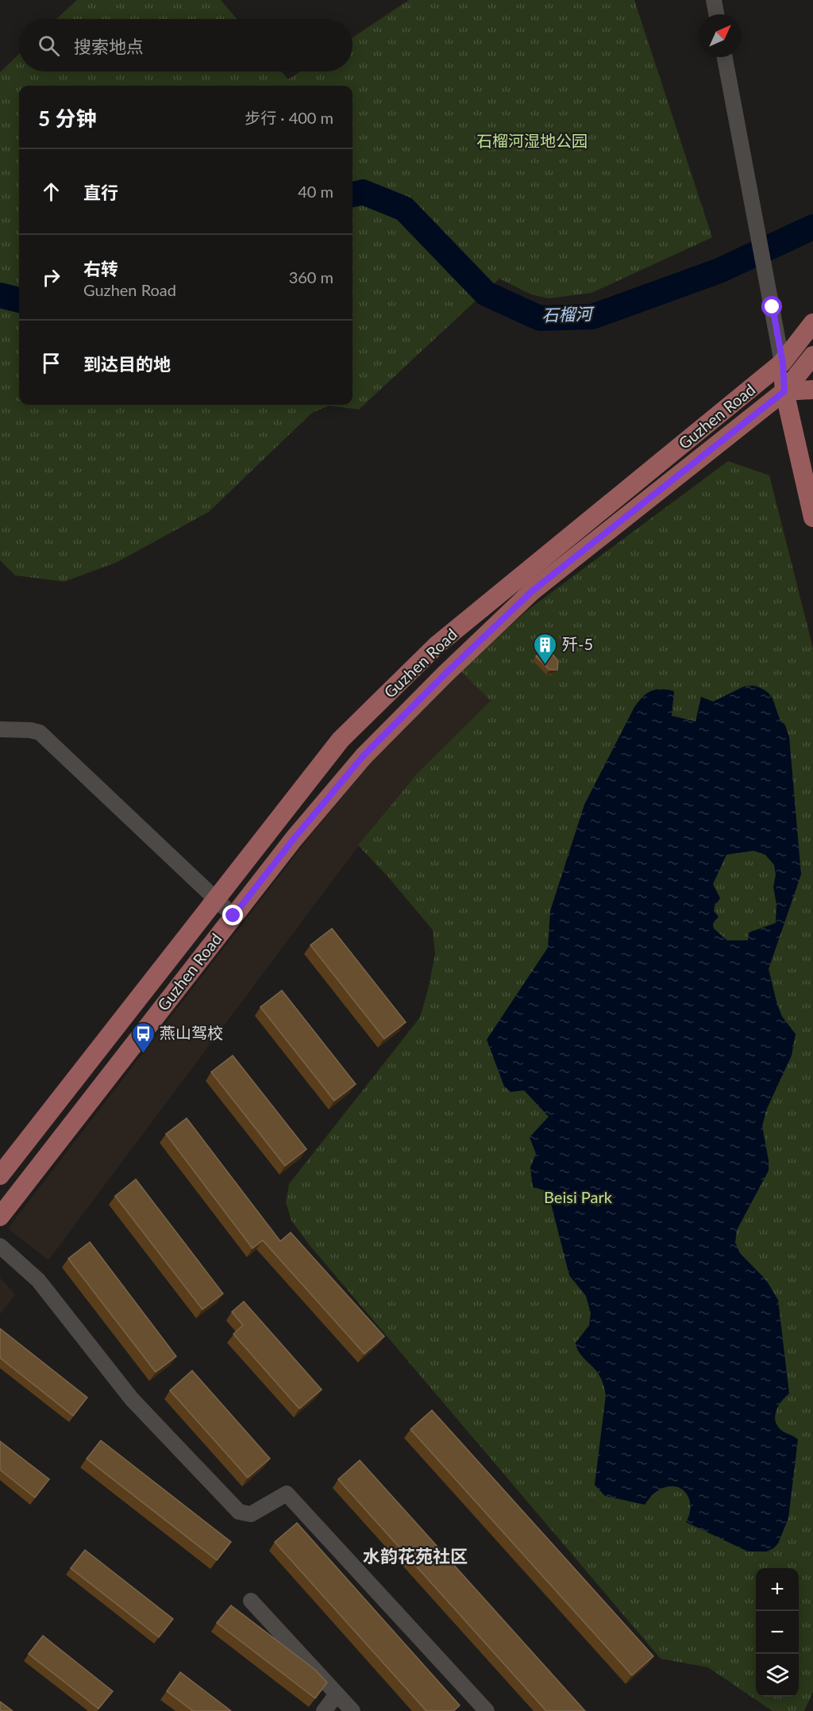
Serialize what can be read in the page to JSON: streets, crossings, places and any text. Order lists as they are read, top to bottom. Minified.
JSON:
{"streets":{"main road":["Guzhen Road"]},"districts":["水韵花苑社区"],"water":["石榴河"],"parks":["石榴河湿地公园","Beisi Park"],"places":{"building":["歼-5"],"bus stop":["燕山驾校"]},"north":"top right","page":{"search":"搜索地点","heading":["5 分钟","步行 · 400 m"],"list":[["直行","40 m"],["右转","Guzhen Road","360 m"],"到达目的地"],"map_buttons":["+","−"]}}
